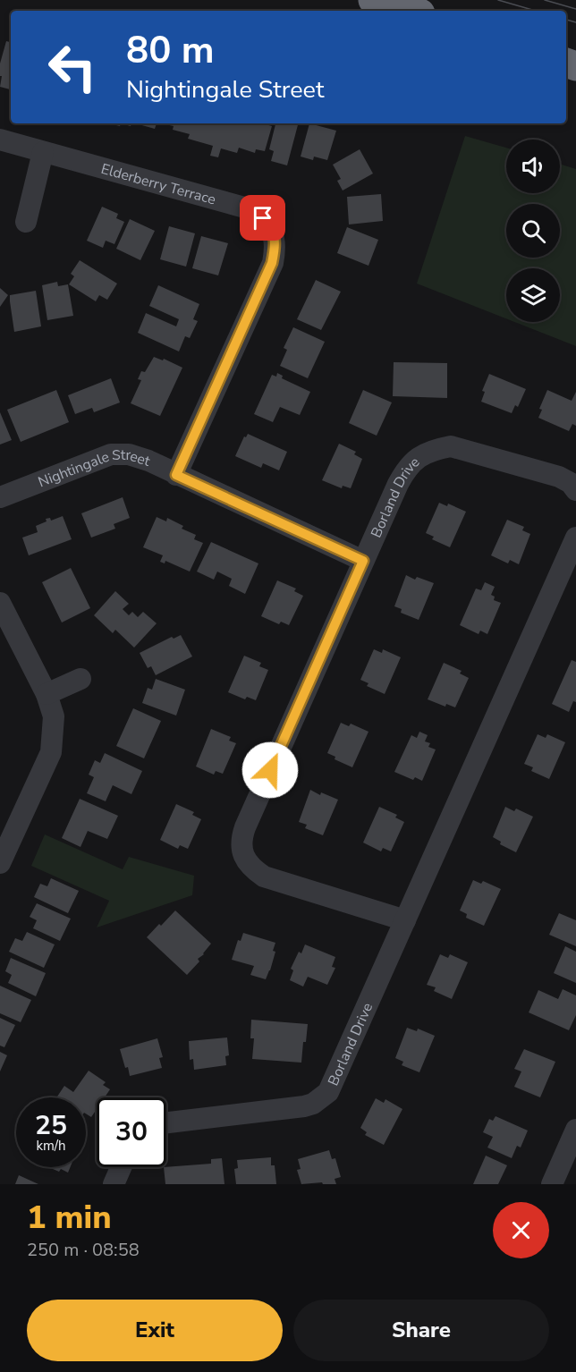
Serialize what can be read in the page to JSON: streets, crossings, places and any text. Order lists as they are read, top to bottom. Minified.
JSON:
{"streets":{"street":["Elderberry Terrace","Nightingale Street","Borland Drive"]},"crossings":[["Elderberry Terrace","Nightingale Street"],["Nightingale Street","Borland Drive"]],"page":{"turn":["80 m","Nightingale Street"],"speed":"25 km/h","limit":"30","heading":["1 min","250 m · 08:58"],"buttons":["Exit","Share"]}}
